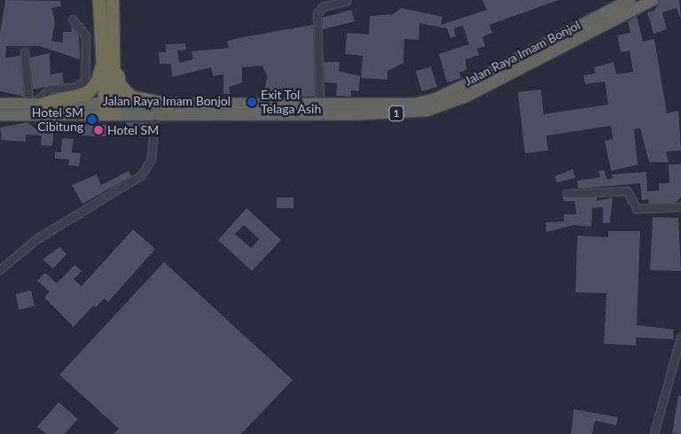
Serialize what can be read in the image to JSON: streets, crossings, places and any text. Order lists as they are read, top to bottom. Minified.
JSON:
{"streets":{"highway":["Jalan Raya Imam Bonjol","1"]},"places":["Exit Tol Telaga Asih","Hotel SM Cibitung","Hotel SM"]}
